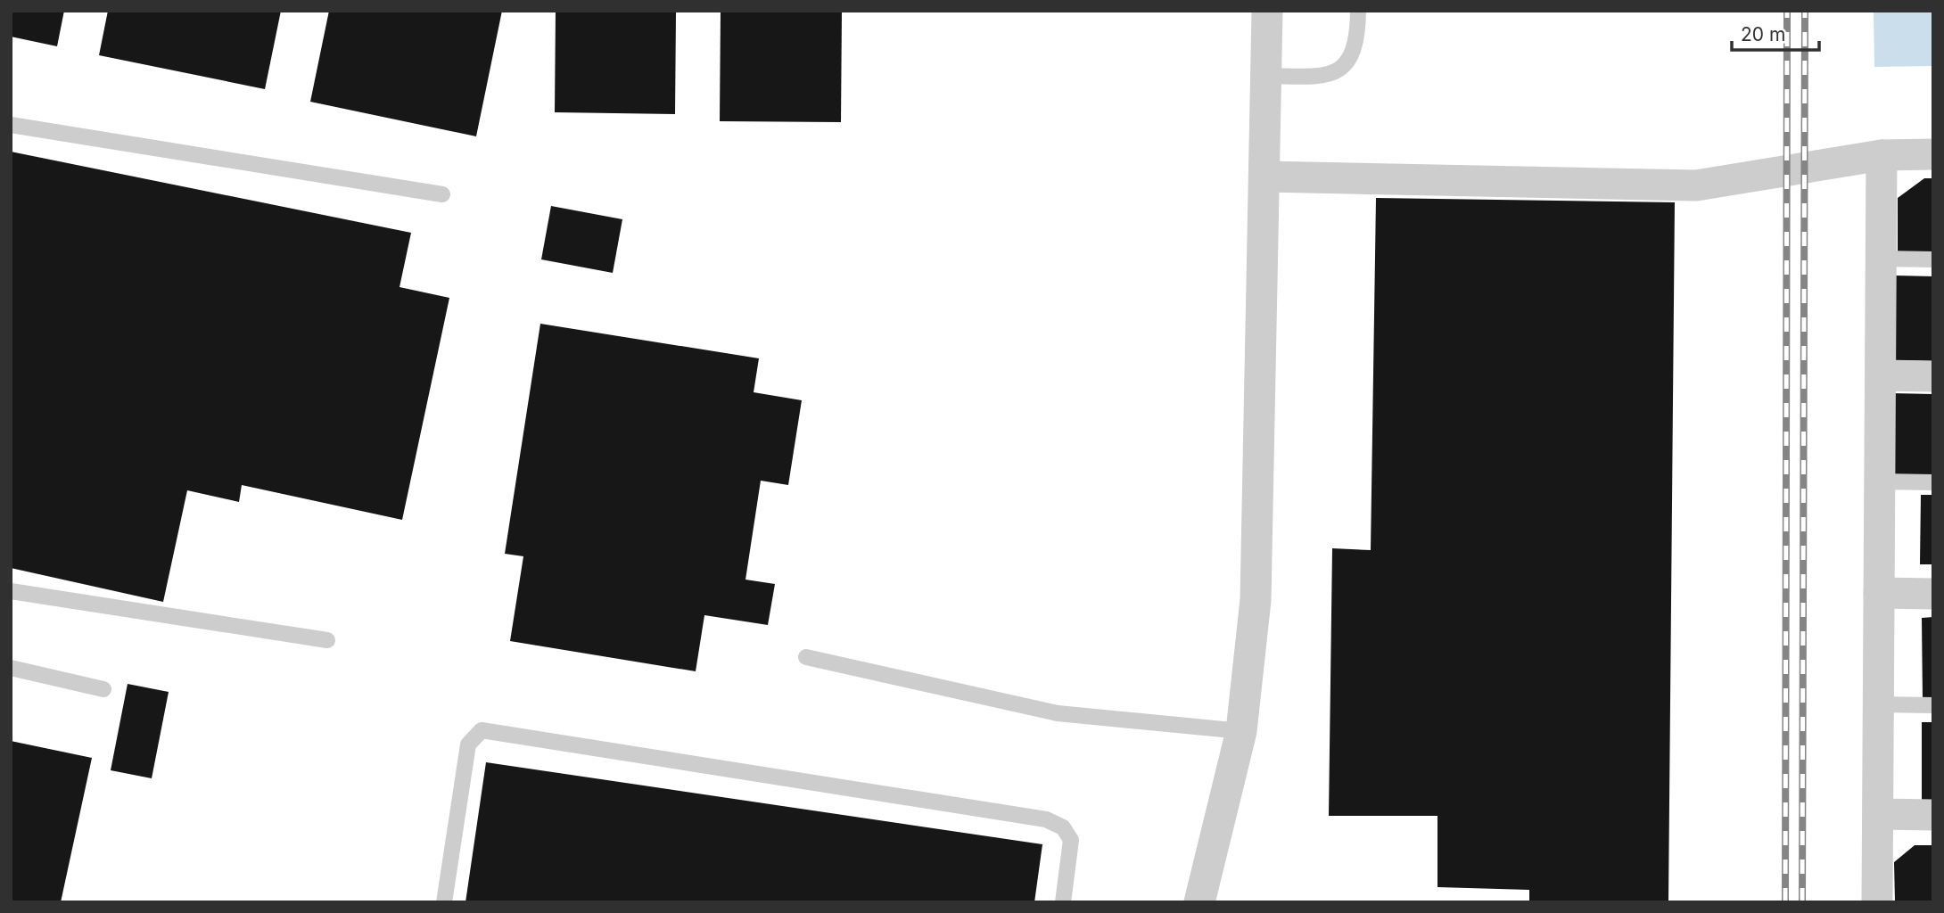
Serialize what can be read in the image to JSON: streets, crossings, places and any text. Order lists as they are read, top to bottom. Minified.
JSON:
{"scale_bar":"20 m"}
